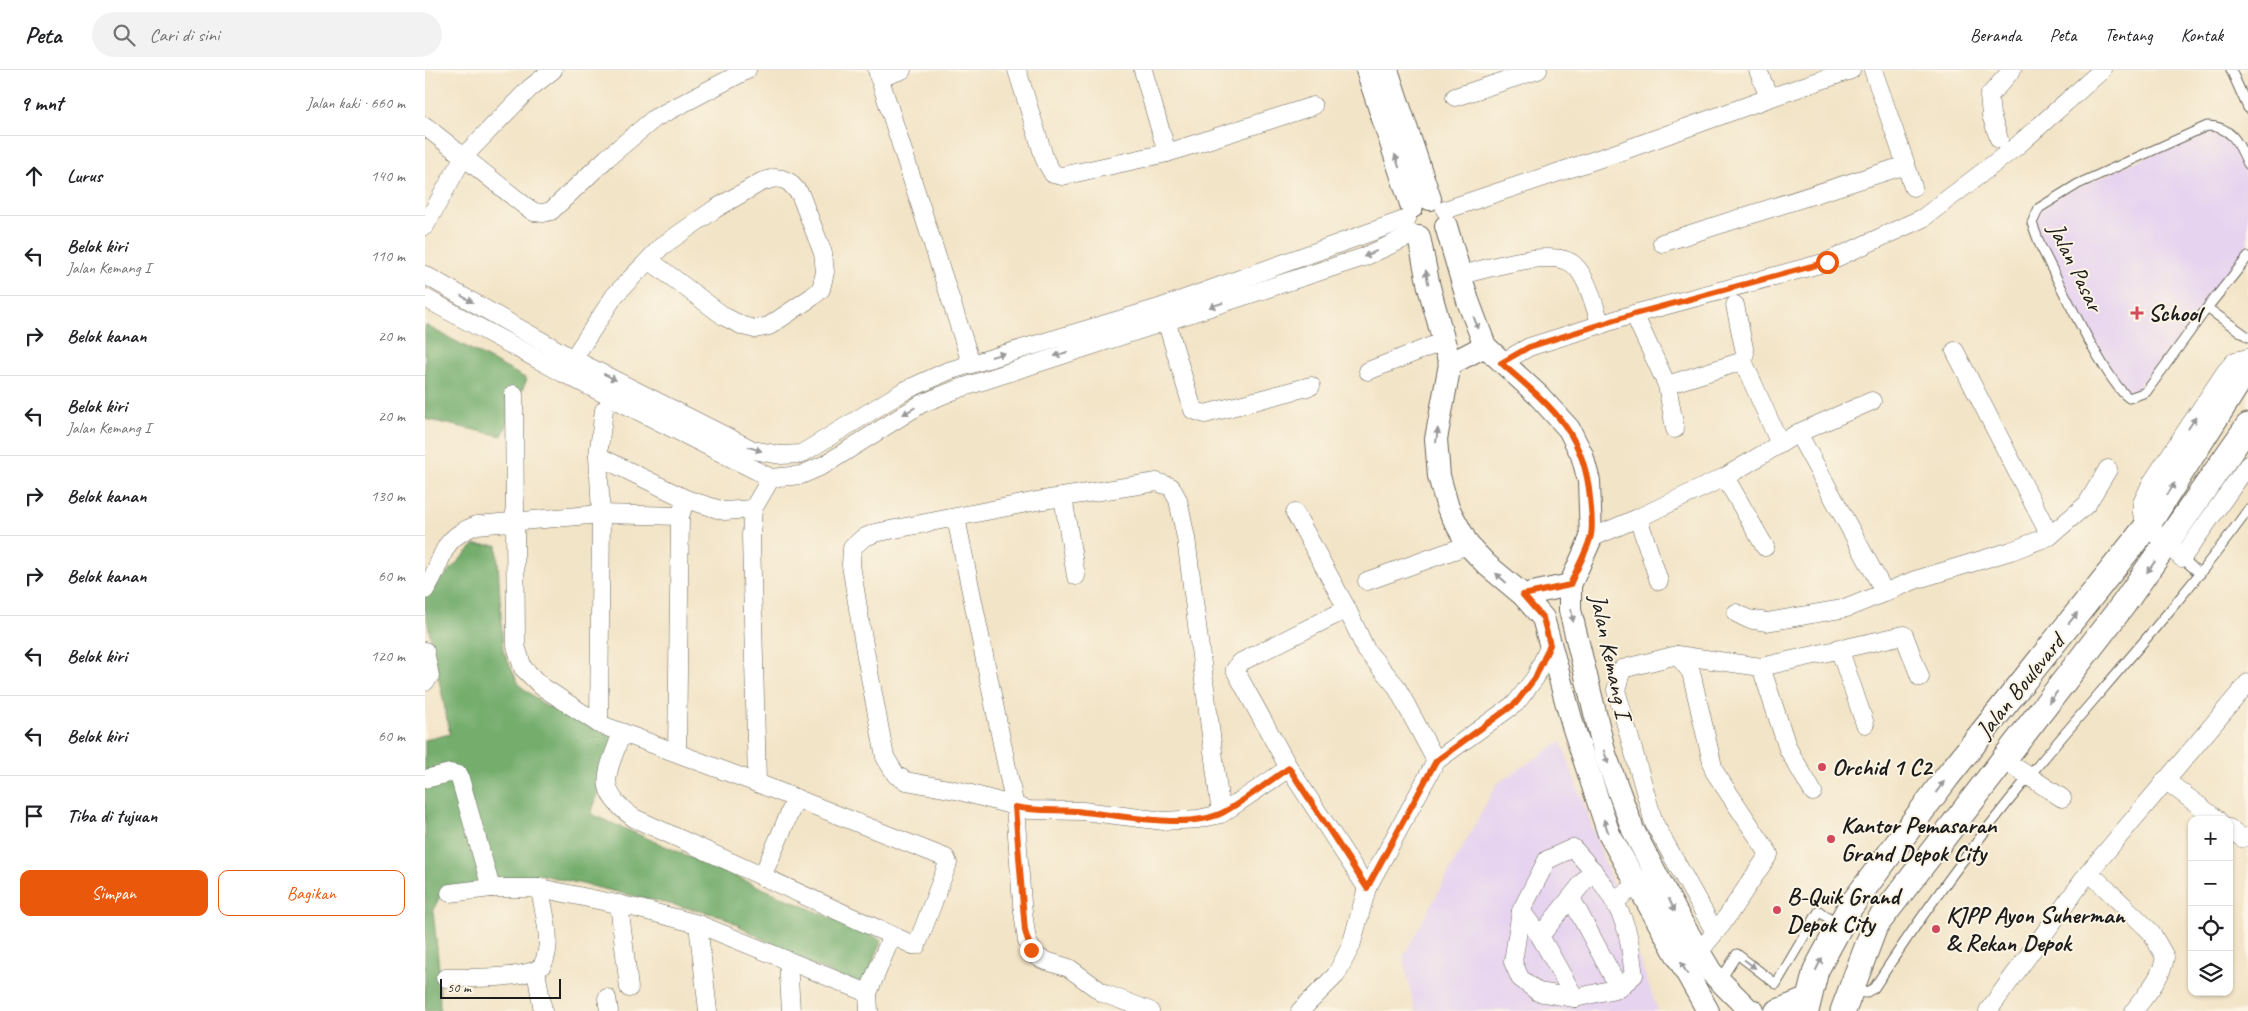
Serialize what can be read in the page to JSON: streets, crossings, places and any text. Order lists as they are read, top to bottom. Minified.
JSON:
{"streets":{"main road":["Jalan Boulevard"],"street":["Jalan Kemang I"],"lane":["Jalan Pasar"]},"places":{"health":["School"],"other":["Orchid 1 C2","Kantor Pemasaran Grand Depok City","B-Quik Grand Depok City","KJPP Ayon Suherman & Rekan Depok"]},"scale_bar":"50 m","page":{"header":"Peta","search":"Cari di sini","nav":["Beranda","Peta","Tentang","Kontak"],"heading":["9 mnt","Jalan kaki · 660 m"],"list":[["Lurus","140 m"],["Belok kiri","Jalan Kemang I","110 m"],["Belok kanan","20 m"],["Belok kiri","Jalan Kemang I","20 m"],["Belok kanan","130 m"],["Belok kanan","60 m"],["Belok kiri","120 m"],["Belok kiri","60 m"],"Tiba di tujuan"],"map_buttons":["+","−"],"buttons":["Simpan","Bagikan"],"scale":"50 m"}}
